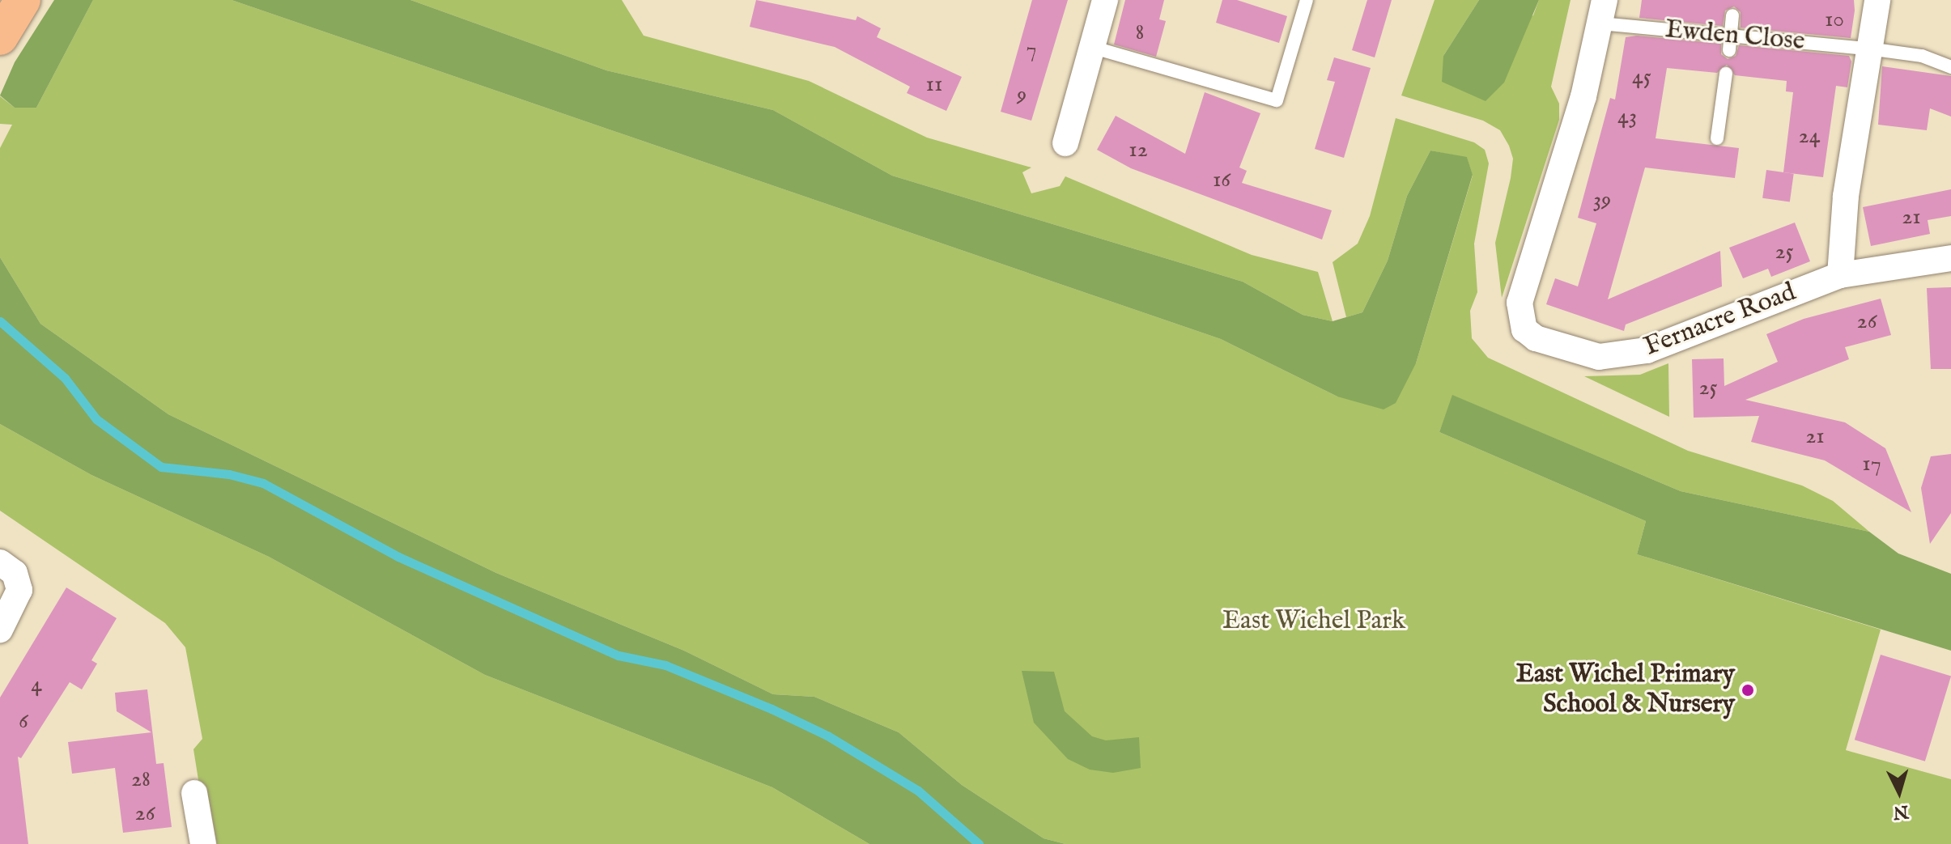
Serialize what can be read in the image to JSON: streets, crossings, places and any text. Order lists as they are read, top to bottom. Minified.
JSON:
{"streets":{"street":["Fernacre Road"],"lane":["Ewden Close"]},"crossings":[["Ewden Close","Fernacre Road"]],"parks":["East Wichel Park"],"places":["East Wichel Primary School & Nursery"],"house_numbers":["10","8","7","45","11","9","43","24","12","16","39","21","25","26","25","21","17","4","6","28","26"],"north":"bottom"}
